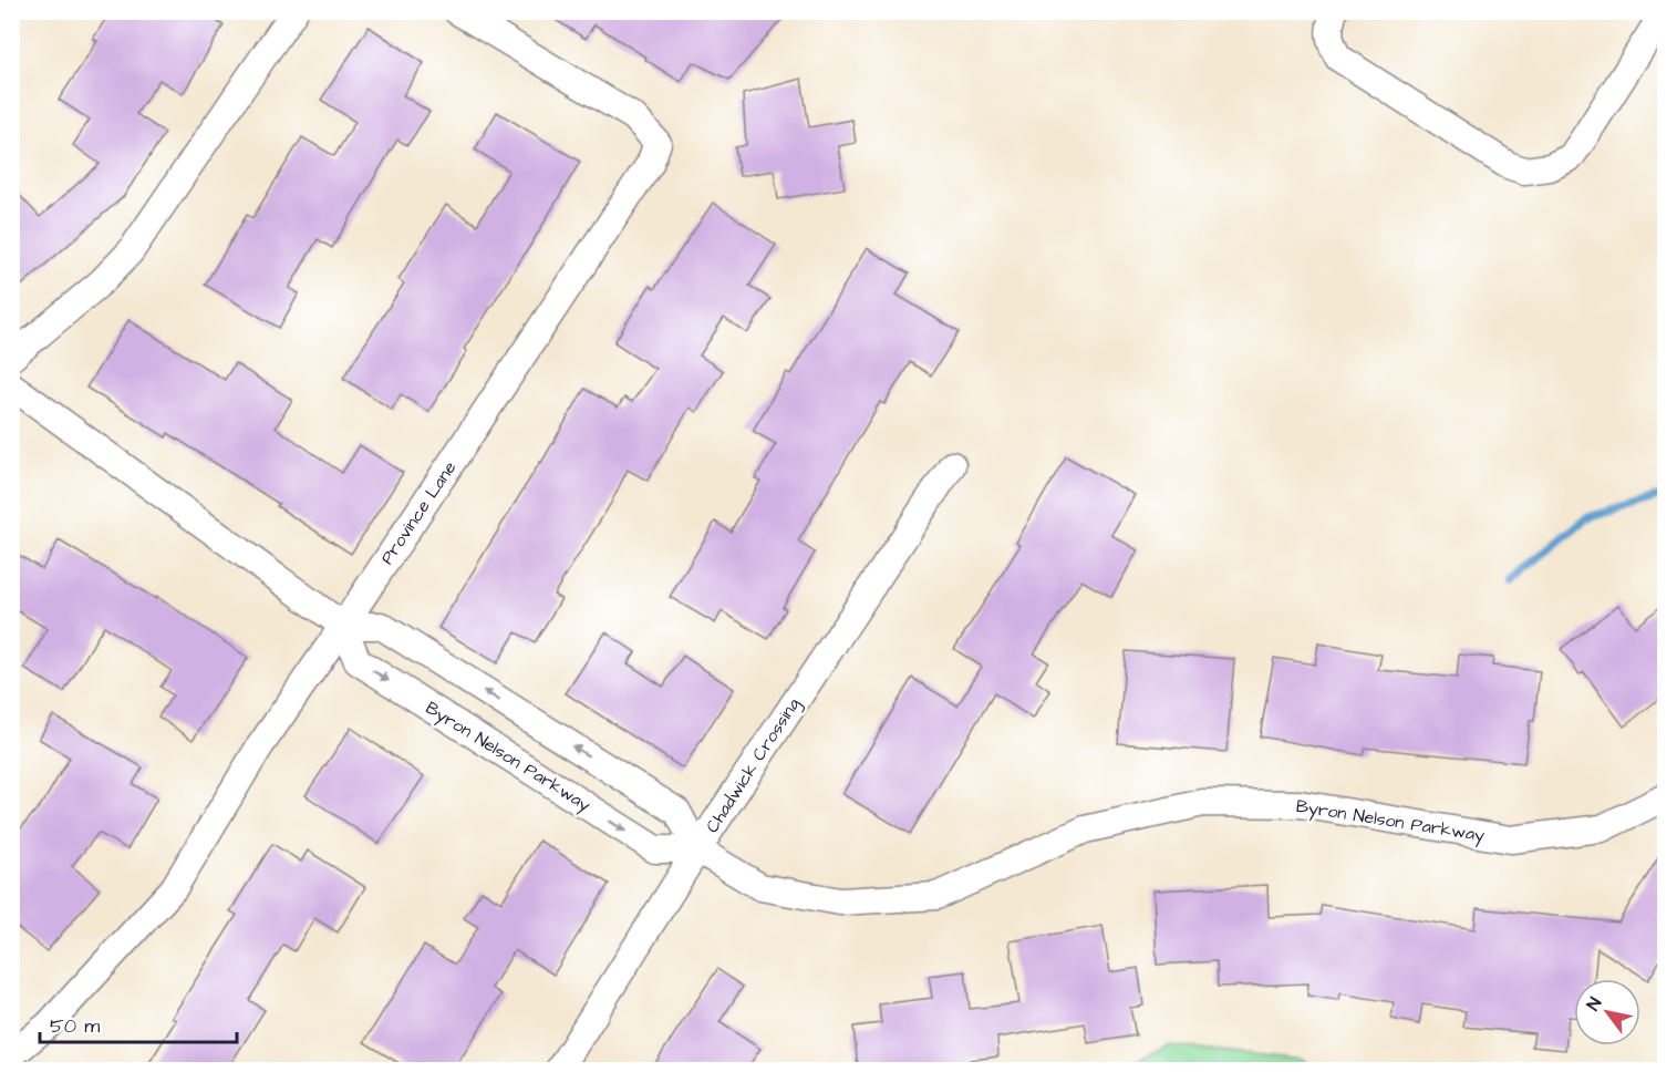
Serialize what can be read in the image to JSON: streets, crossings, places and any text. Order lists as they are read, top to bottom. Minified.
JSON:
{"streets":{"street":["Province Lane","Byron Nelson Parkway","Chadwick Crossing"]},"crossings":[["Province Lane","Byron Nelson Parkway"],["Byron Nelson Parkway","Chadwick Crossing"]],"scale_bar":"50 m","north":"top left"}
